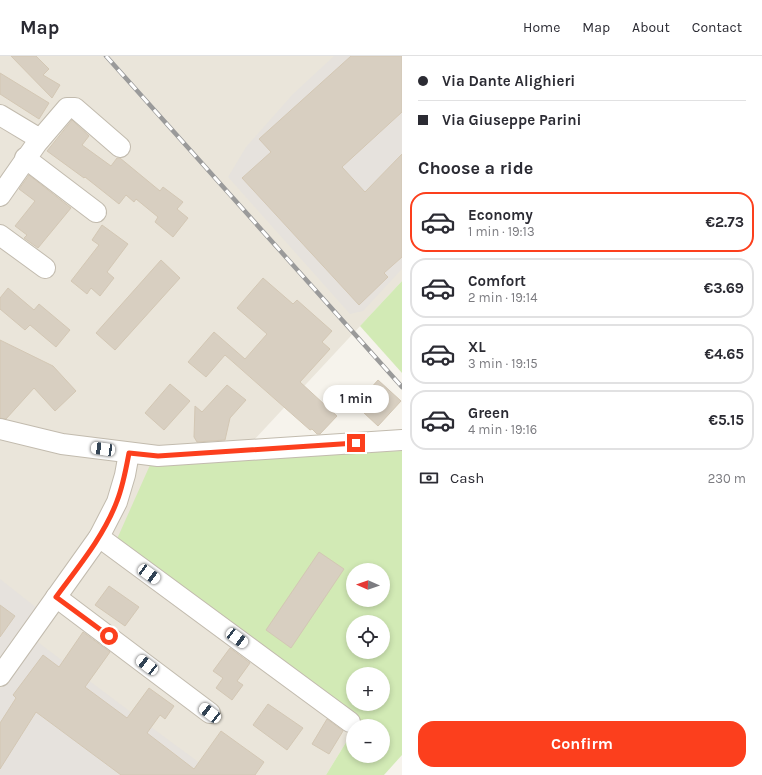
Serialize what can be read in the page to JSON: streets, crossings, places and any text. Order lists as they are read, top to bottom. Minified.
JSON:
{"north":"left","page":{"header":"Map","nav":["Home","Map","About","Contact"],"banner":["Via Dante Alighieri","Via Giuseppe Parini"],"heading":"Choose a ride","list":[{"name":"Economy","note":"1 min · 19:13","value":"€2.73"},{"name":"Comfort","note":"2 min · 19:14","value":"€3.69"},{"name":"XL","note":"3 min · 19:15","value":"€4.65"},{"name":"Green","note":"4 min · 19:16","value":"€5.15"}],"bubble":"1 min","pay":["Cash","230 m"],"map_buttons":["+","−"],"buttons":"Confirm"}}
